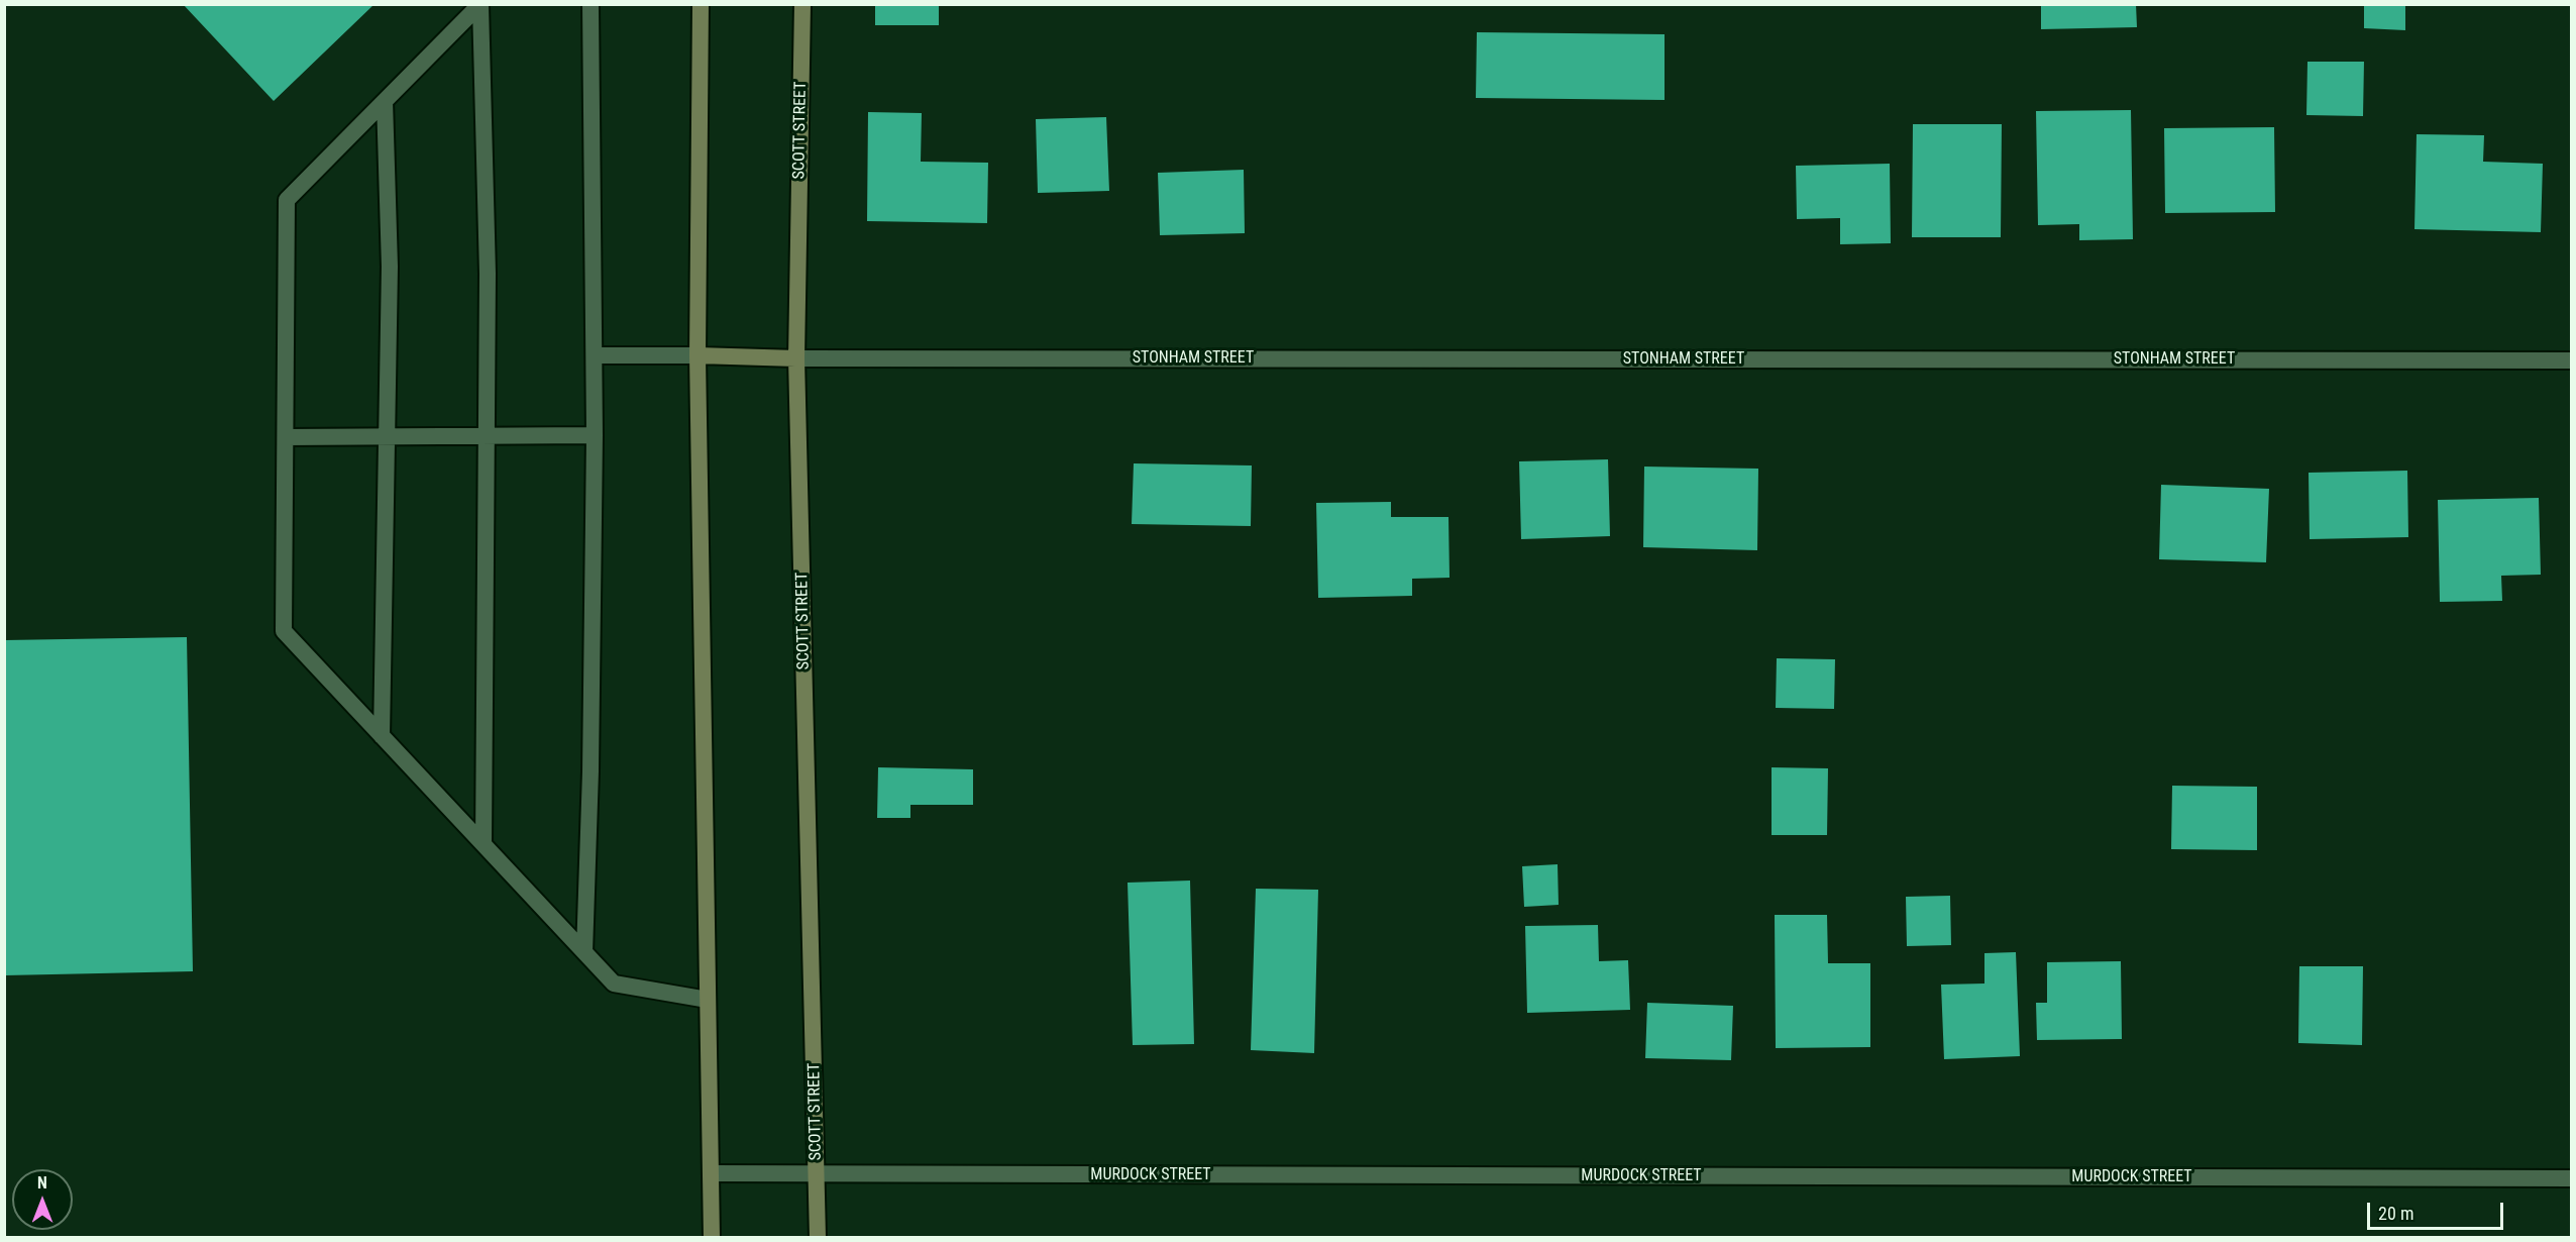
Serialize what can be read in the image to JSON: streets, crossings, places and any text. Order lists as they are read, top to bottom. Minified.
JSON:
{"streets":{"main road":["SCOTT STREET"],"street":["STONHAM STREET","MURDOCK STREET"]},"crossings":[["SCOTT STREET","STONHAM STREET"],["SCOTT STREET","MURDOCK STREET"]],"scale_bar":"20 m","north":"top"}
